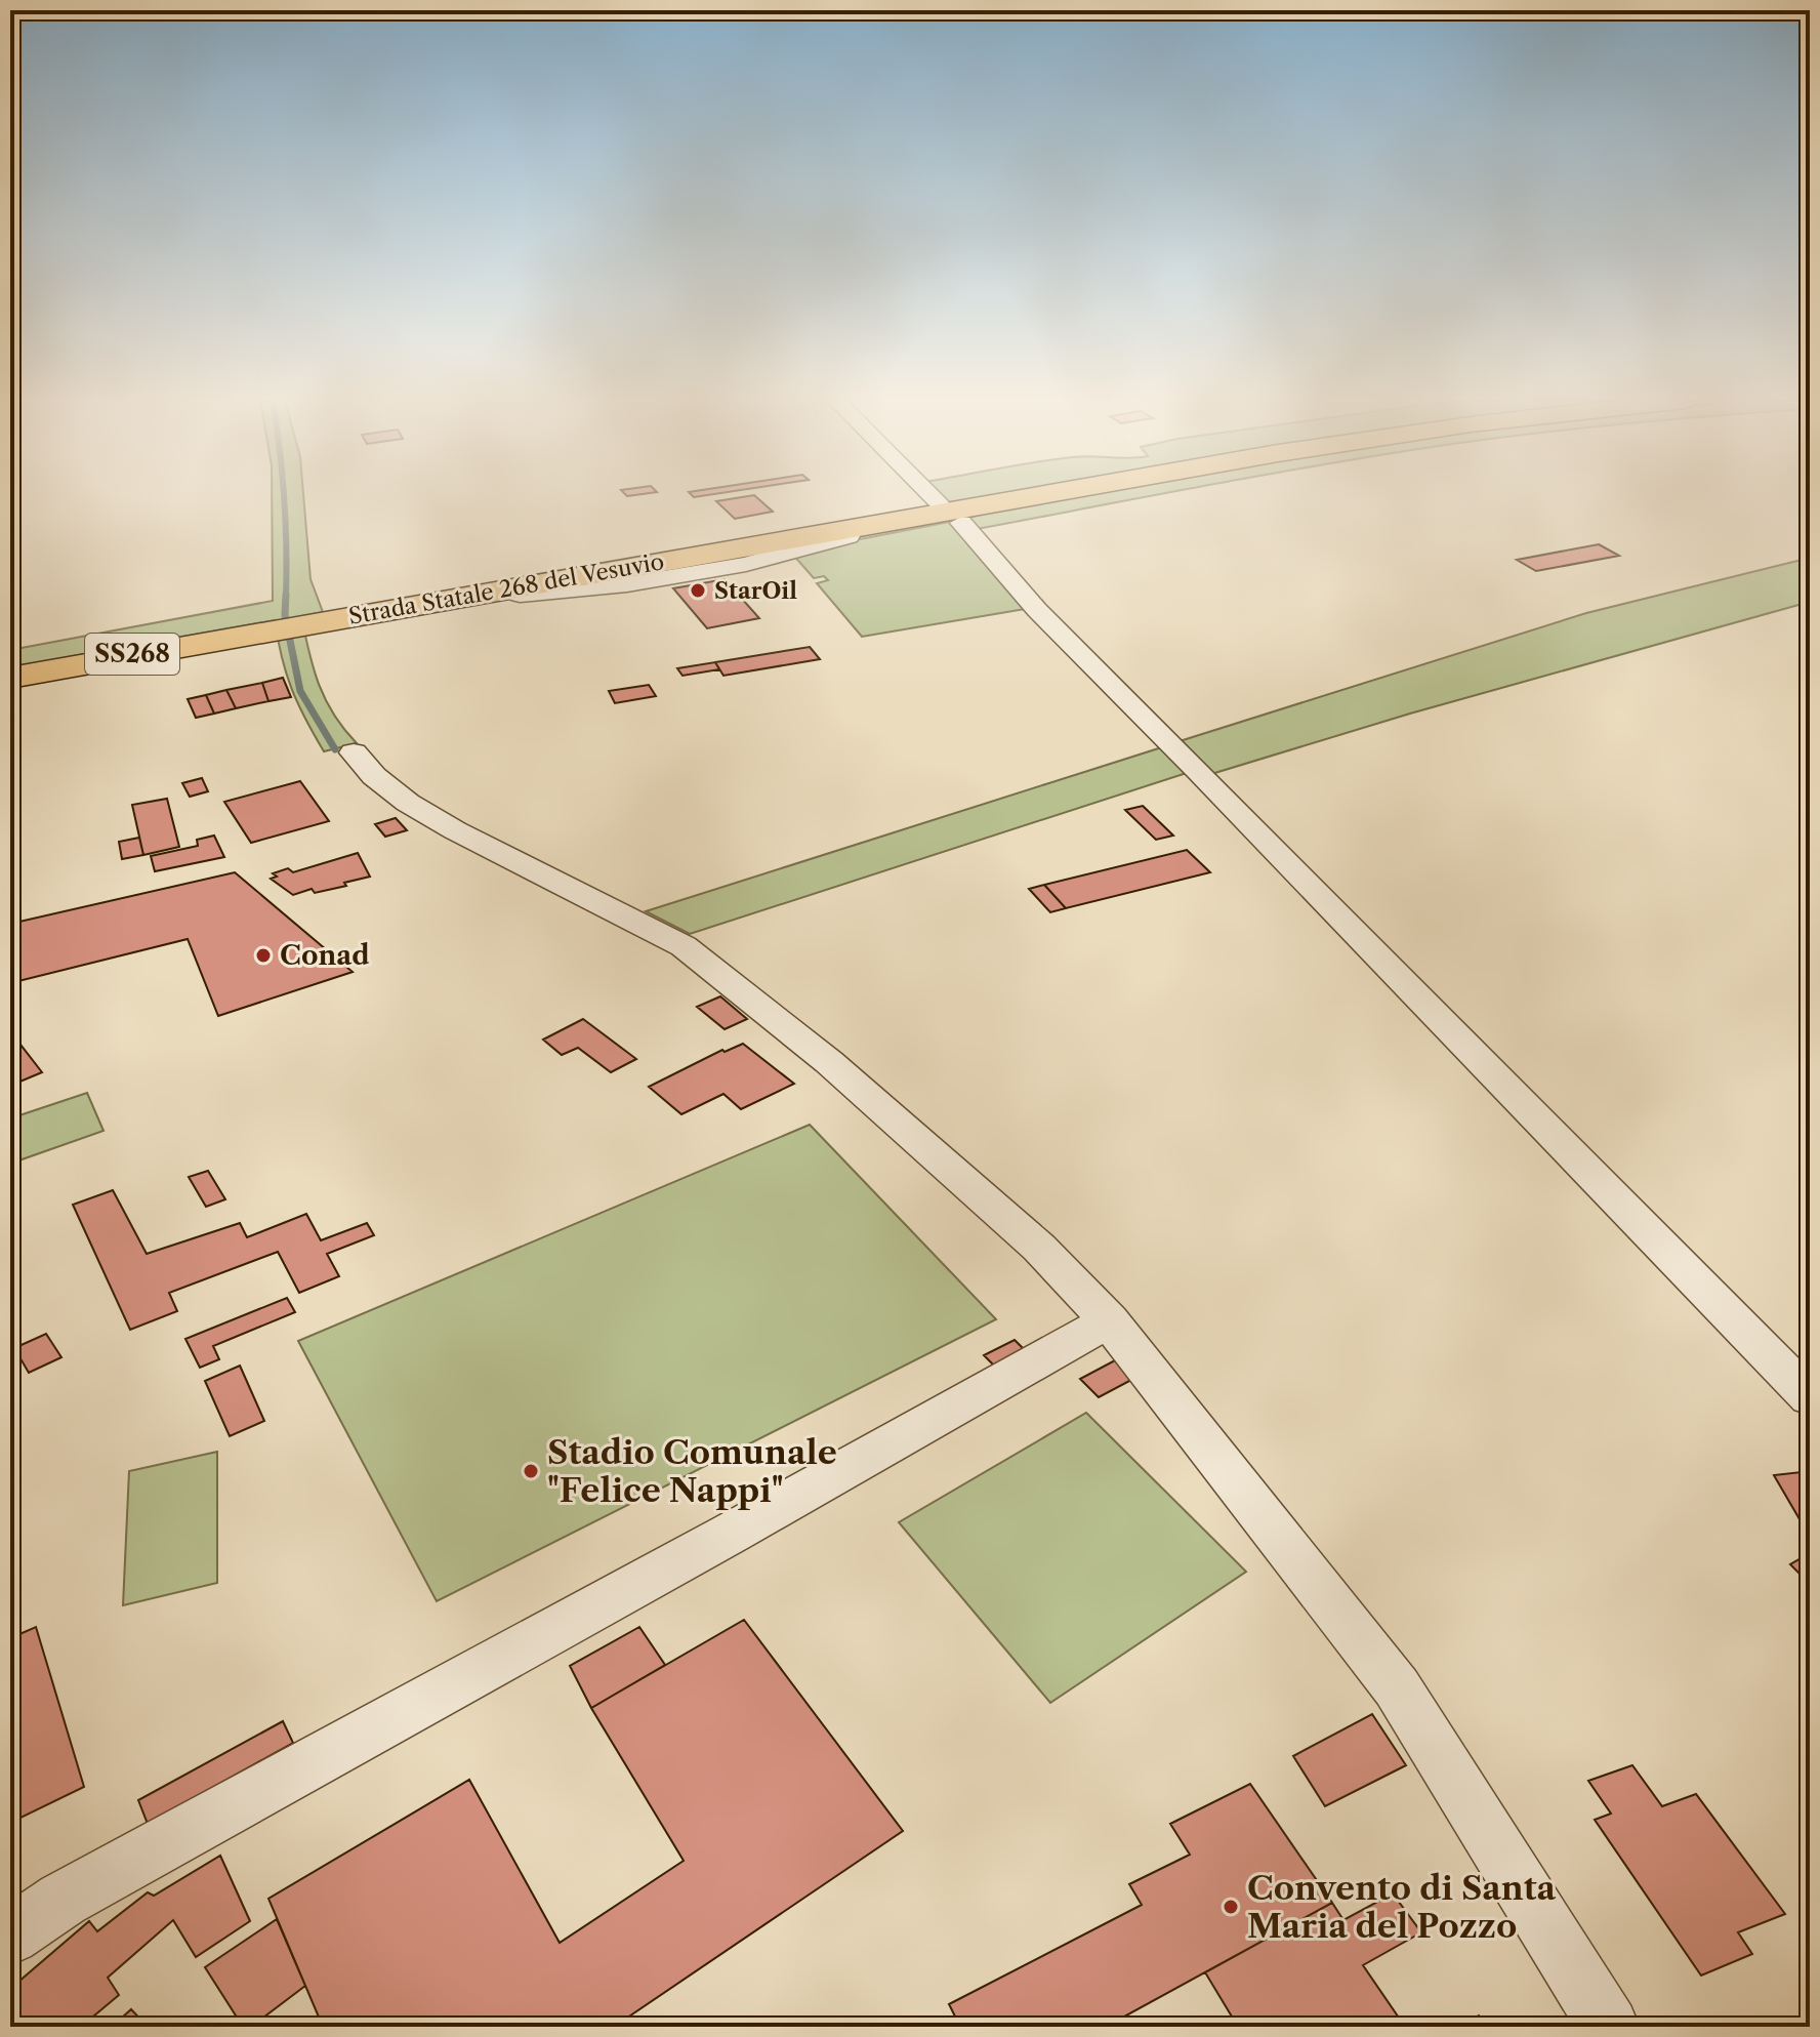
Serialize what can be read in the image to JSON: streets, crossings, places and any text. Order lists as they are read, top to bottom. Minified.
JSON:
{"streets":{"highway":["Strada Statale 268 del Vesuvio","SS268"]},"places":["StarOil","Conad","Stadio Comunale \"Felice Nappi\"","Convento di Santa Maria del Pozzo"]}
